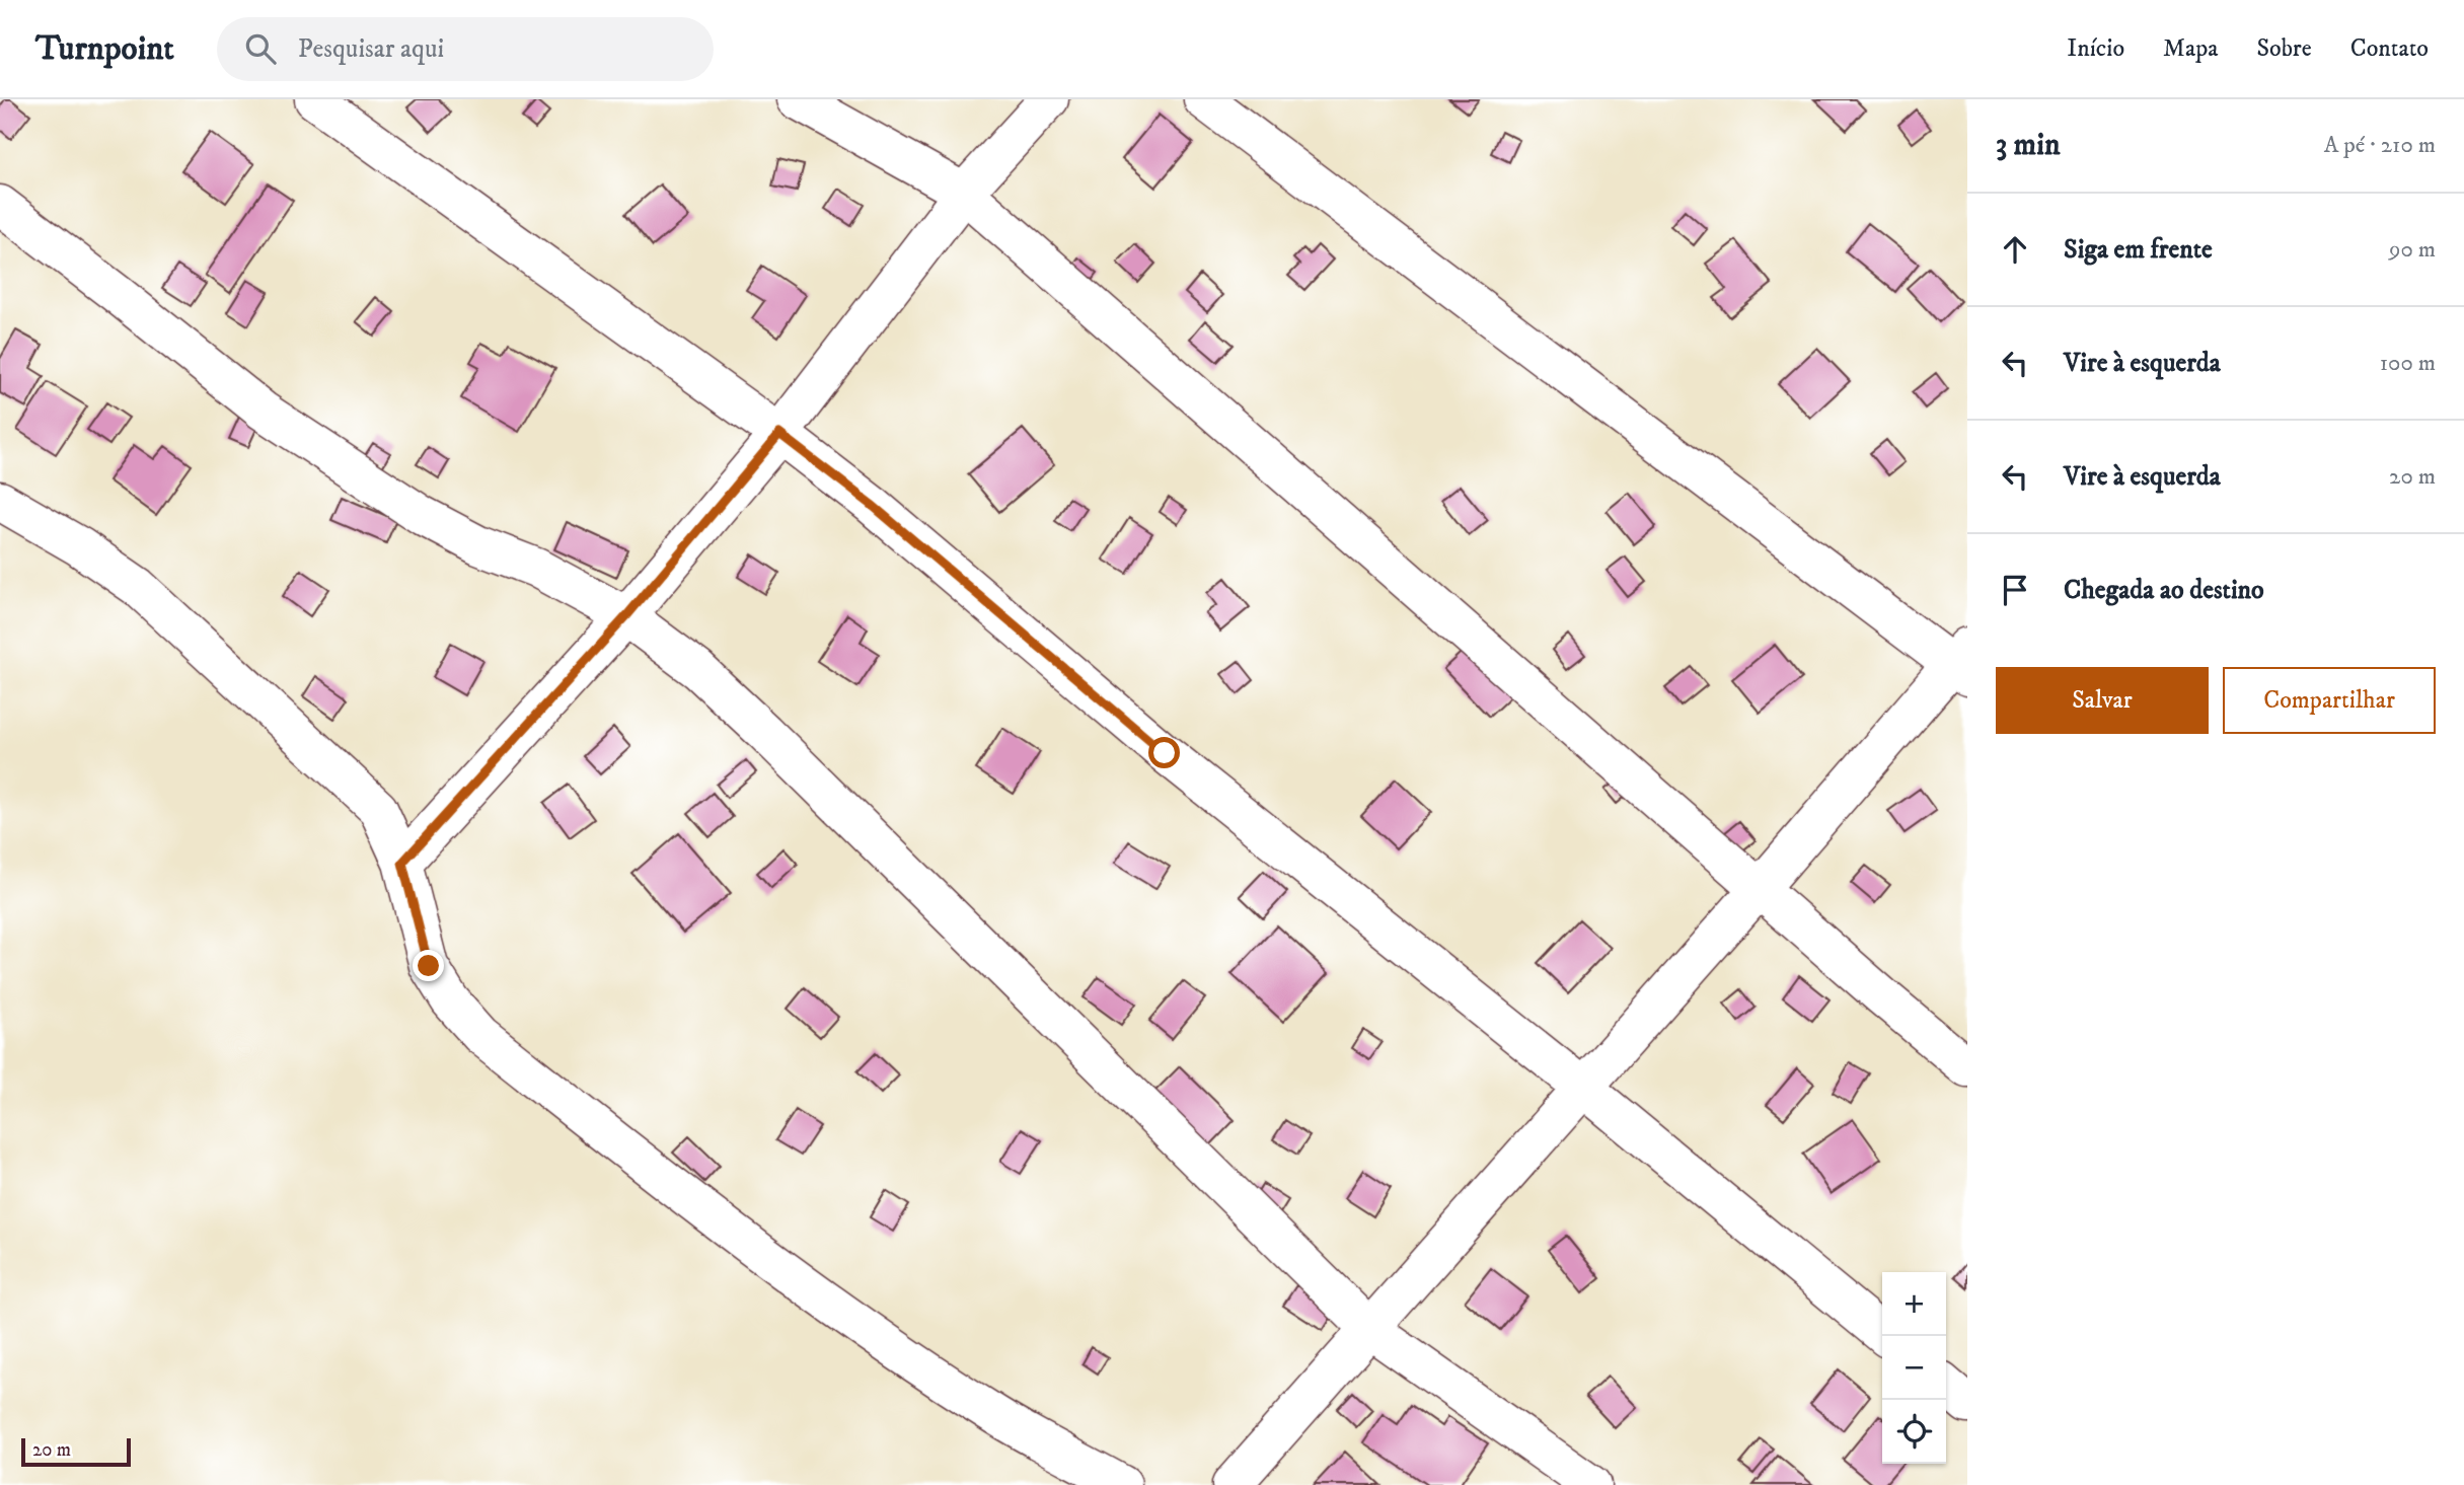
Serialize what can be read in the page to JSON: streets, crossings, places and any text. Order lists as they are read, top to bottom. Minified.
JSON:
{"scale_bar":"20 m","page":{"header":"Turnpoint","search":"Pesquisar aqui","nav":["Início","Mapa","Sobre","Contato"],"heading":["3 min","A pé · 210 m"],"list":[["Siga em frente","90 m"],["Vire à esquerda","100 m"],["Vire à esquerda","20 m"],"Chegada ao destino"],"buttons":["Salvar","Compartilhar"],"map_buttons":["+","−"],"scale":"20 m"}}
